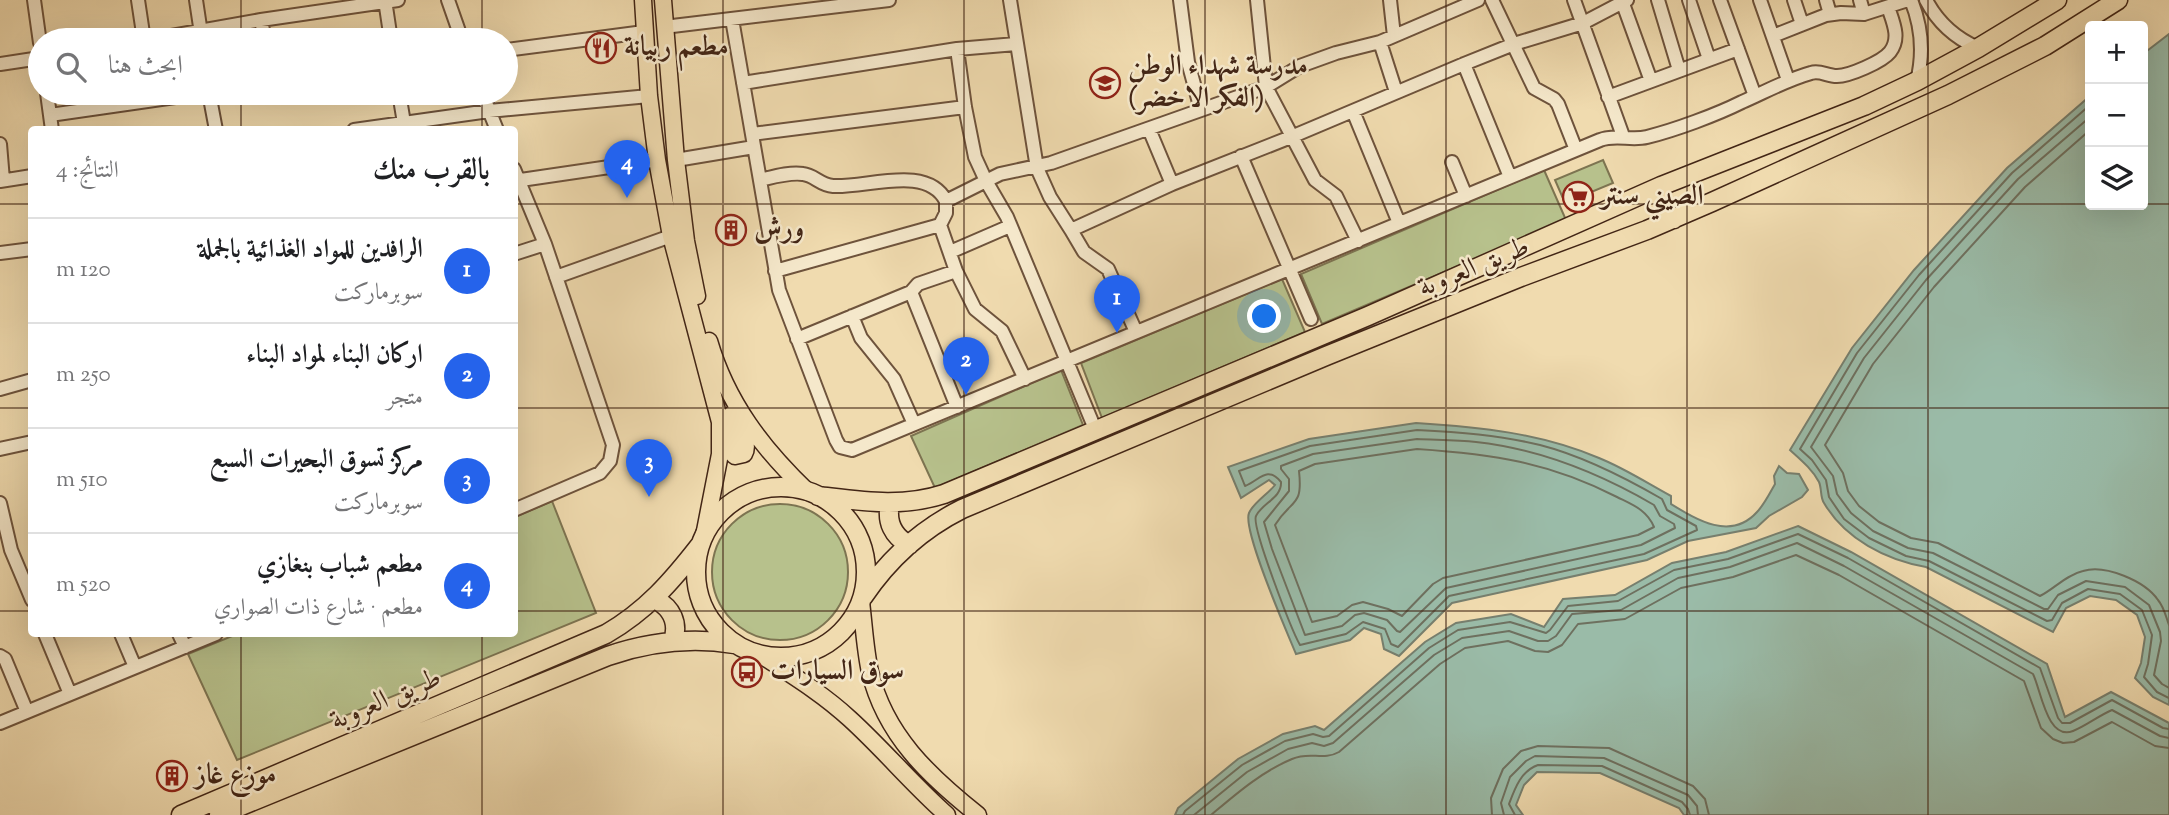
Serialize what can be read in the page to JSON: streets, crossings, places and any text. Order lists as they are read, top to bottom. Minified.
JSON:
{"streets":{"highway":["طريق العروبة"]},"places":{"restaurant":["مطعم ربيانة"],"school or university":["مدرسة شهداء الوطن (الفكر الاخضر)"],"supermarket":["الصيني سنتر"],"building":["ورش","موزع غاز"],"bus stop":["سوق السيارات"]},"page":{"map_buttons":["+","−"],"search":"ابحث هنا","heading":["بالقرب منك","النتائج: 4"],"pins":["4","1","2","3"],"list":[{"mark":"1","name":"الرافدين للمواد الغذائية بالجملة","note":"سوبرماركت","value":"120 m"},{"mark":"2","name":"اركان البناء لمواد البناء","note":"متجر","value":"250 m"},{"mark":"3","name":"مركز تسوق البحيرات السبع","note":"سوبرماركت","value":"510 m"},{"mark":"4","name":"مطعم شباب بنغازي","note":"مطعم · شارع ذات الصواري","value":"520 m"}]}}
